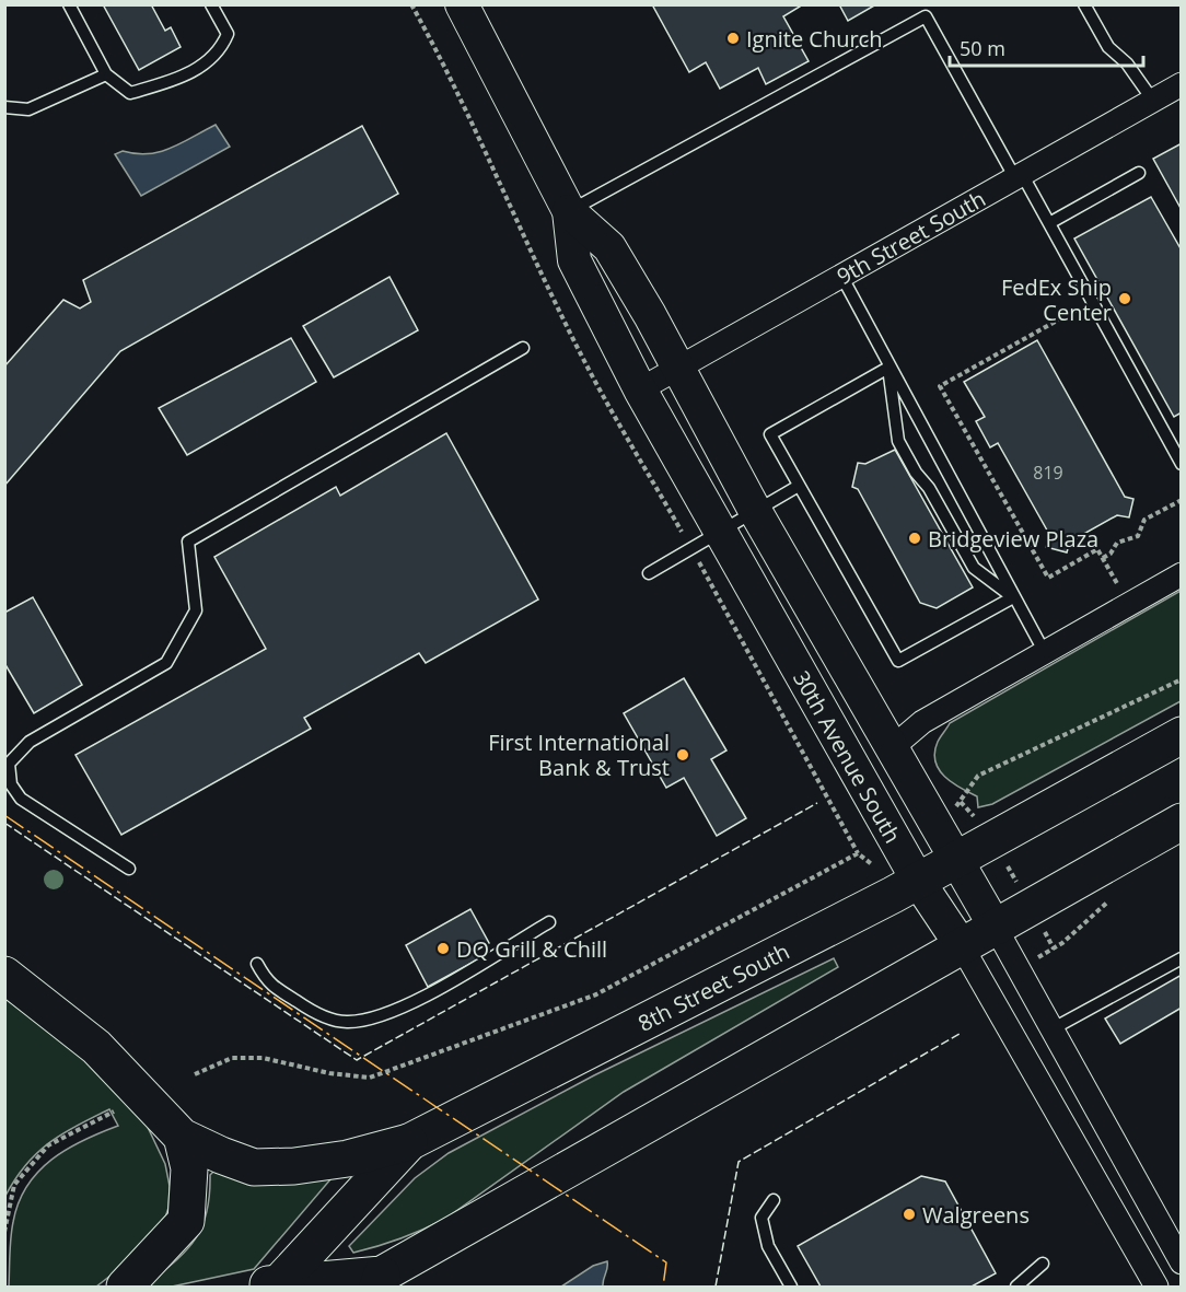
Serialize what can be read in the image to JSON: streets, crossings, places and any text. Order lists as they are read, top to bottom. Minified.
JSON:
{"streets":{"main road":["8th Street South"],"street":["9th Street South","30th Avenue South"]},"crossings":[["9th Street South","30th Avenue South"],["30th Avenue South","8th Street South"]],"places":["Ignite Church","FedEx Ship Center","Bridgeview Plaza","First International Bank & Trust","DQ Grill & Chill","Walgreens"],"house_numbers":["819"],"scale_bar":"50 m"}
